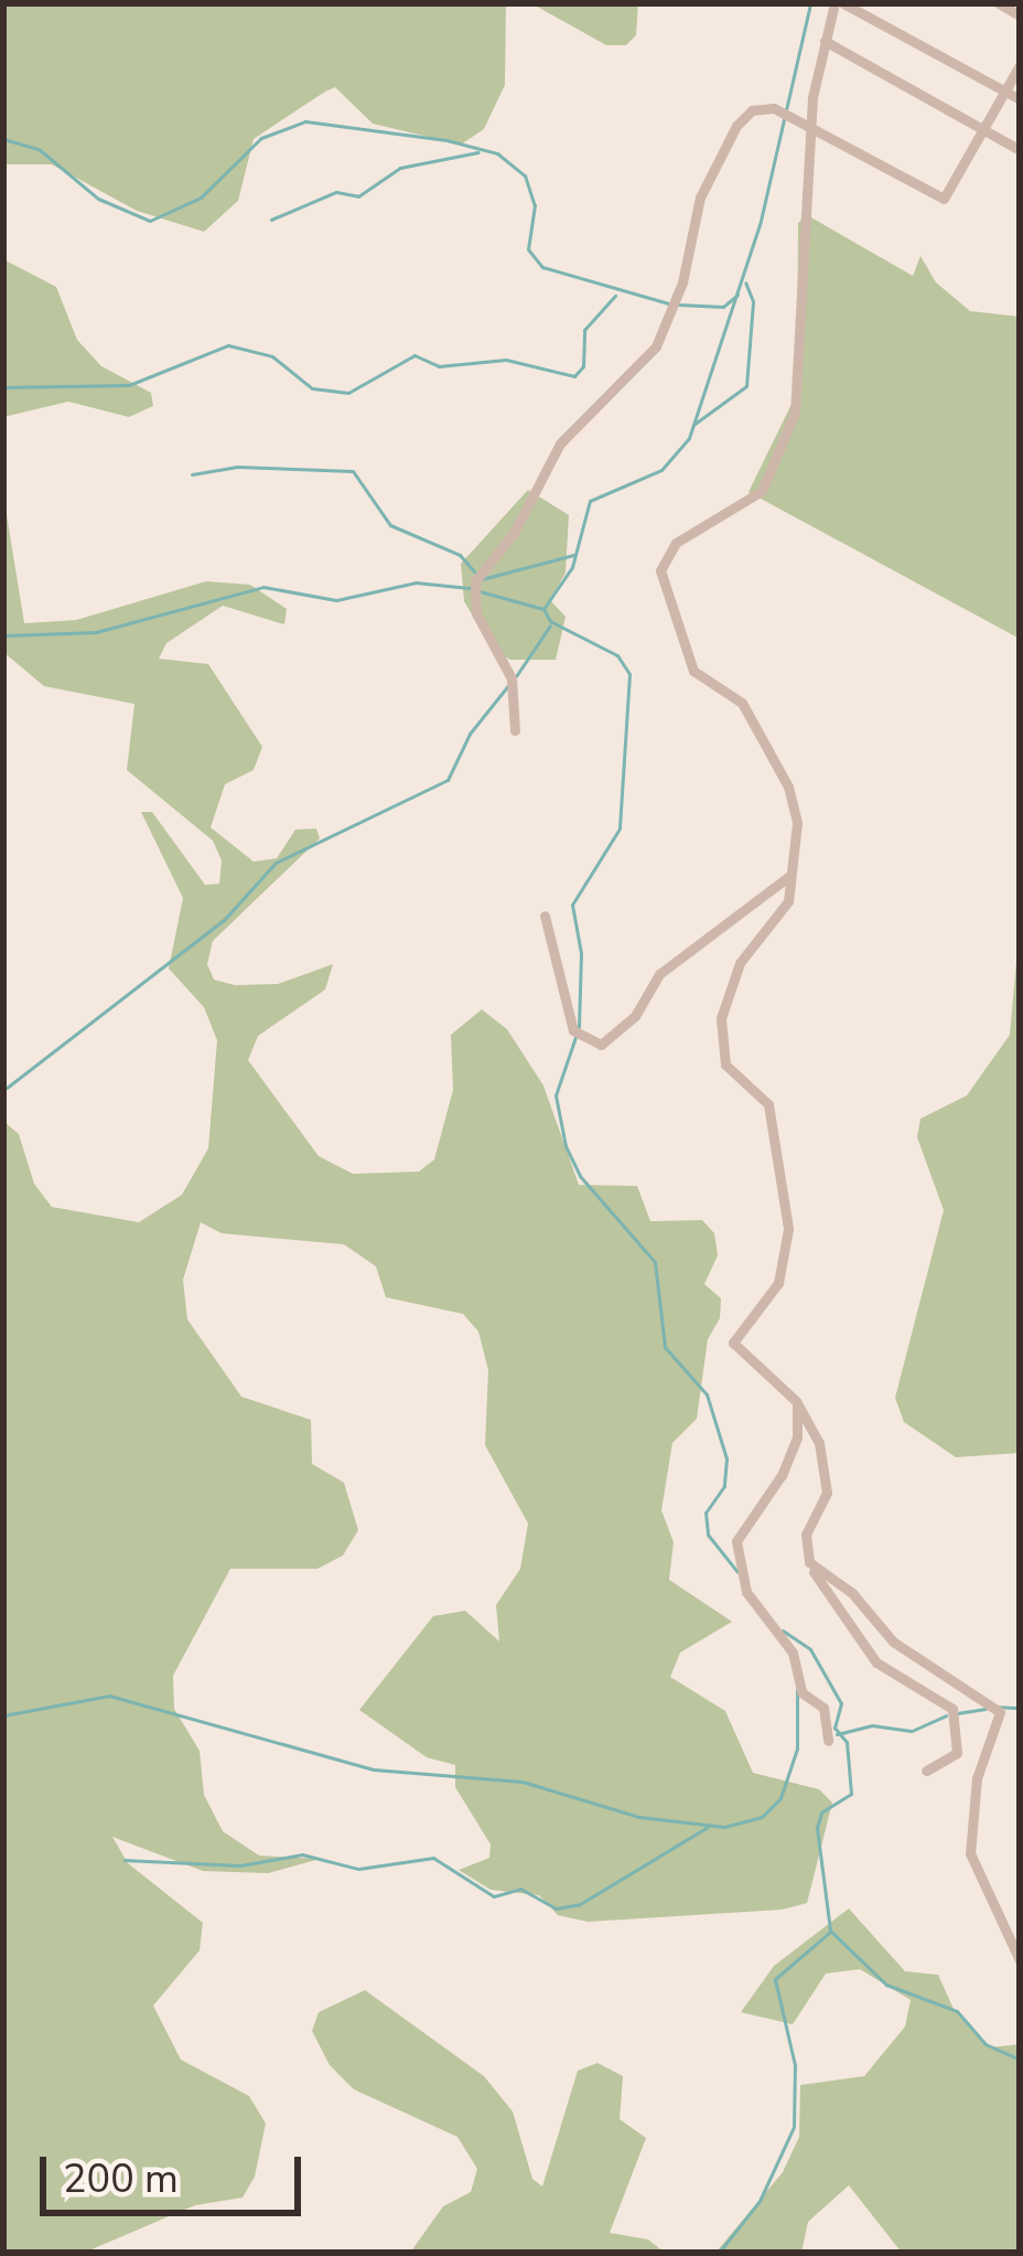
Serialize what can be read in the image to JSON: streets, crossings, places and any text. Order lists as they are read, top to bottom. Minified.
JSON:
{"scale_bar":"200 m"}
